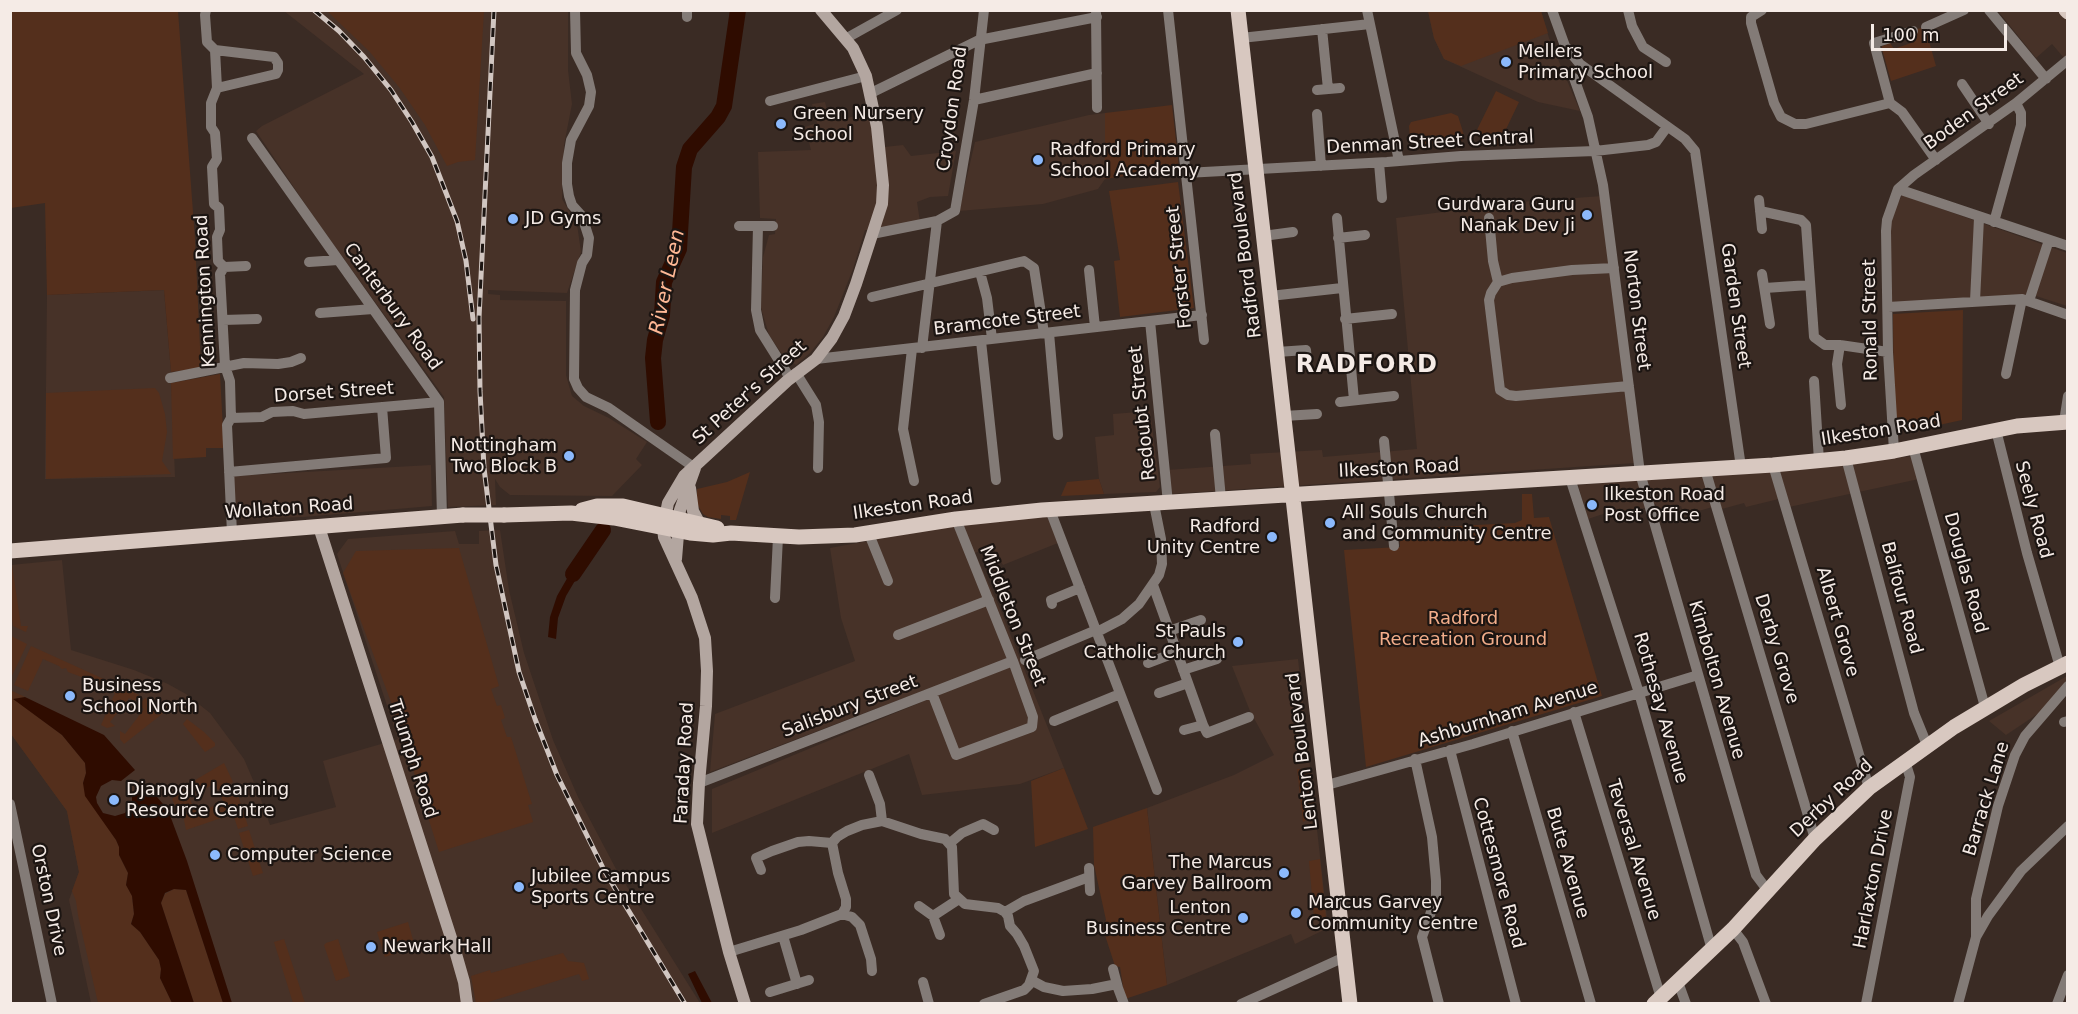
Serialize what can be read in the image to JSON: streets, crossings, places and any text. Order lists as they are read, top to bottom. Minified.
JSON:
{"streets":{"main road":["Radford Boulevard","Ilkeston Road","Wollaton Road","Lenton Boulevard","Derby Road"],"street":["Croydon Road","Boden Street","Denman Street Central","Forster Street","Kennington Road","Garden Street","Canterbury Road","Norton Street","Ronald Street","Bramcote Street","Dorset Street","St Peter's Street","Redoubt Street","Seely Road","Douglas Road","Balfour Road","Middleton Street","Albert Grove","Derby Grove","Kimbolton Avenue","Salisbury Street","Rothesay Avenue","Ashburnham Avenue","Triumph Road","Faraday Road","Barrack Lane","Teversal Avenue","Bute Avenue","Cottesmore Road","Harlaxton Drive","Orston Drive"]},"crossings":[["Boden Street","Ronald Street"],["Denman Street Central","Radford Boulevard"],["Denman Street Central","Forster Street"],["Denman Street Central","Garden Street"],["Denman Street Central","Norton Street"],["Radford Boulevard","Ilkeston Road"],["Radford Boulevard","Lenton Boulevard"],["Forster Street","Bramcote Street"],["Kennington Road","Dorset Street"],["Kennington Road","Wollaton Road"],["Garden Street","Ilkeston Road"],["Canterbury Road","Dorset Street"],["Norton Street","Ilkeston Road"],["Norton Street","Kimbolton Avenue"],["Ronald Street","Ilkeston Road"],["Bramcote Street","St Peter's Street"],["Bramcote Street","Redoubt Street"],["St Peter's Street","Wollaton Road"],["St Peter's Street","Faraday Road"],["Redoubt Street","Ilkeston Road"],["Ilkeston Road","Wollaton Road"],["Ilkeston Road","Seely Road"],["Ilkeston Road","Douglas Road"],["Ilkeston Road","Balfour Road"],["Ilkeston Road","Middleton Street"],["Ilkeston Road","Albert Grove"],["Ilkeston Road","Derby Grove"],["Ilkeston Road","Kimbolton Avenue"],["Ilkeston Road","Rothesay Avenue"],["Ilkeston Road","Lenton Boulevard"],["Wollaton Road","Triumph Road"],["Wollaton Road","Faraday Road"],["Seely Road","Derby Road"],["Douglas Road","Derby Road"],["Balfour Road","Derby Road"],["Middleton Street","Salisbury Street"],["Albert Grove","Derby Road"],["Derby Grove","Derby Road"],["Kimbolton Avenue","Ashburnham Avenue"],["Kimbolton Avenue","Derby Road"],["Salisbury Street","Faraday Road"],["Rothesay Avenue","Ashburnham Avenue"],["Rothesay Avenue","Derby Road"],["Ashburnham Avenue","Lenton Boulevard"],["Ashburnham Avenue","Teversal Avenue"],["Ashburnham Avenue","Bute Avenue"],["Ashburnham Avenue","Cottesmore Road"],["Derby Road","Teversal Avenue"],["Derby Road","Harlaxton Drive"]],"districts":["RADFORD"],"water":["River Leen"],"parks":["Radford Recreation Ground"],"places":["Mellers Primary School","Green Nursery School","Radford Primary School Academy","Gurdwara Guru Nanak Dev Ji","JD Gyms","Nottingham Two Block B","Ilkeston Road Post Office","All Souls Church and Community Centre","Radford Unity Centre","St Pauls Catholic Church","Business School North","Djanogly Learning Resource Centre","Computer Science","The Marcus Garvey Ballroom","Jubilee Campus Sports Centre","Marcus Garvey Community Centre","Lenton Business Centre","Newark Hall"],"scale_bar":"100 m"}
